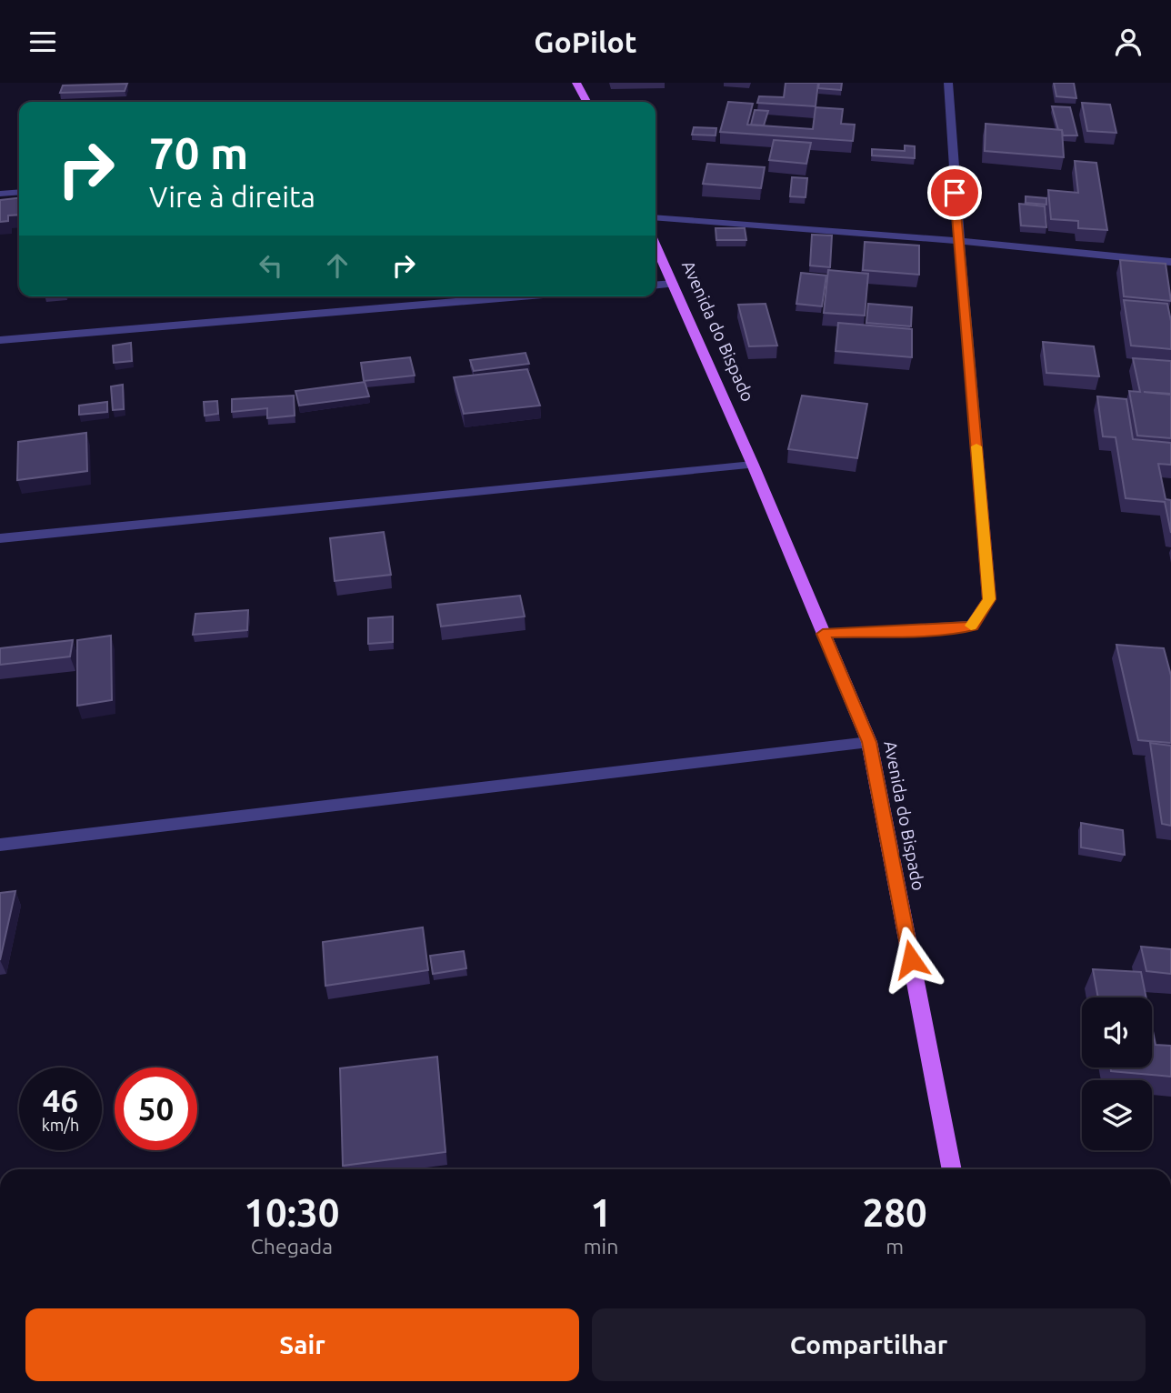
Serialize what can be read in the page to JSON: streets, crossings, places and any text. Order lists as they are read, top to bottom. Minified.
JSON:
{"streets":{"main road":["Avenida do Bispado"]},"page":{"header":"GoPilot","turn":["70 m","Vire à direita"],"speed":"46 km/h","limit":"50","eta":["10:30","Chegada","1","min","280","m"],"buttons":["Sair","Compartilhar"]}}
